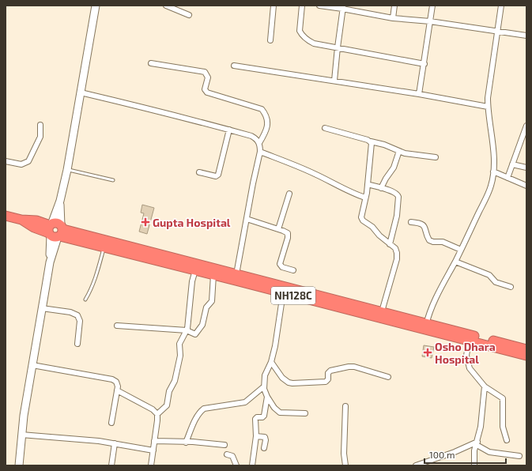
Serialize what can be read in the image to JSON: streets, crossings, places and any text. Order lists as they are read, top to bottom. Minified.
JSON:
{"streets":{"highway":["NH128C"]},"places":{"health":["Gupta Hospital","Osho Dhara Hospital"]},"scale_bar":"100 m"}
